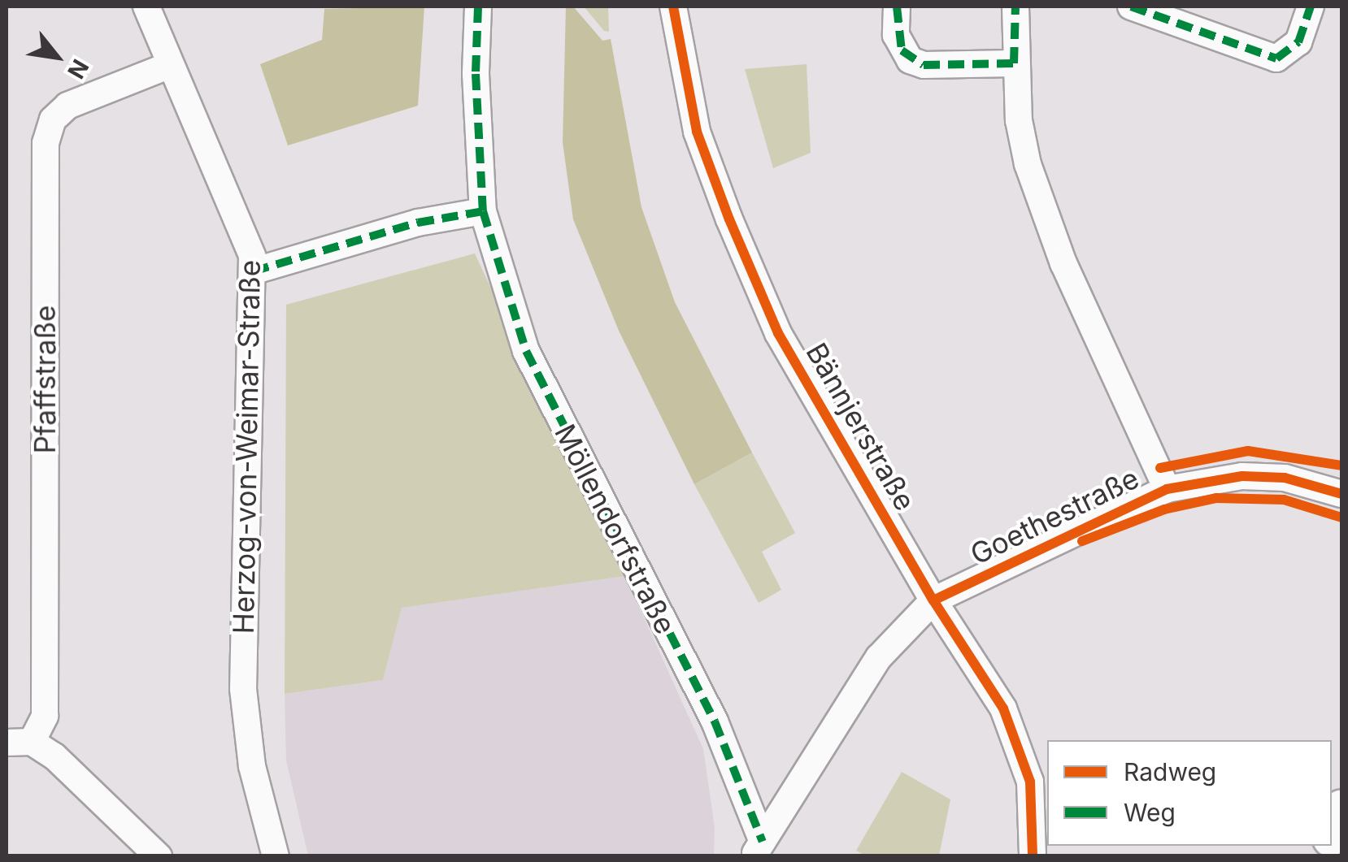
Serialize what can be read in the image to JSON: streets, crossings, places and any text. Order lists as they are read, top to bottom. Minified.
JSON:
{"streets":{"street":["Pfaffstraße","Bännjerstraße","Herzog-von-Weimar-Straße","Goethestraße","Möllendorfstraße"]},"crossings":[["Pfaffstraße","Herzog-von-Weimar-Straße"],["Bännjerstraße","Goethestraße"],["Goethestraße","Möllendorfstraße"]],"legend":["Radweg","Weg"],"north":"bottom right"}
